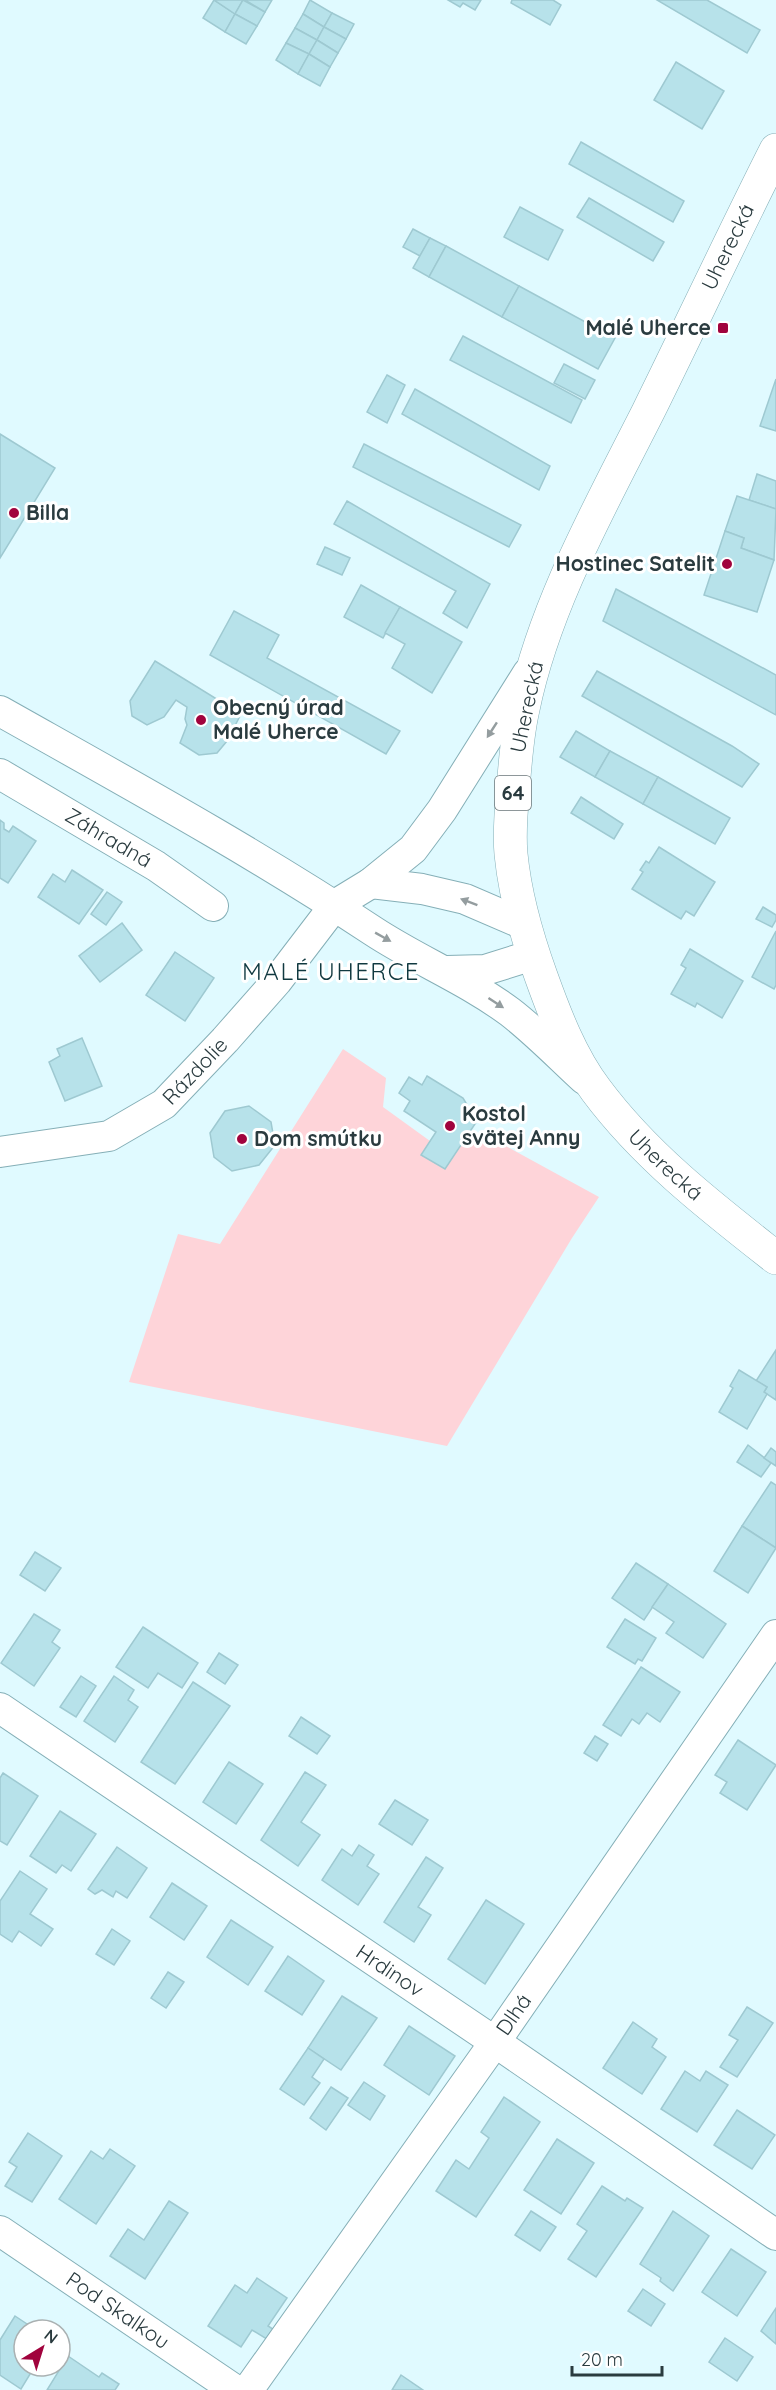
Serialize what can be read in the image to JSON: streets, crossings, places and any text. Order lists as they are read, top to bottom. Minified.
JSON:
{"streets":{"main road":["Uherecká","64"],"street":["Záhradná","Rázdolie","Hrdinov","Dlhá","Pod Skalkou"]},"crossings":[["Hrdinov","Dlhá"]],"districts":["MALÉ UHERCE"],"places":{"transit":["Malé Uherce"],"other":["Billa","Hostinec Satelit","Obecný úrad Malé Uherce","Kostol svätej Anny","Dom smútku"]},"scale_bar":"20 m","north":"top right"}
